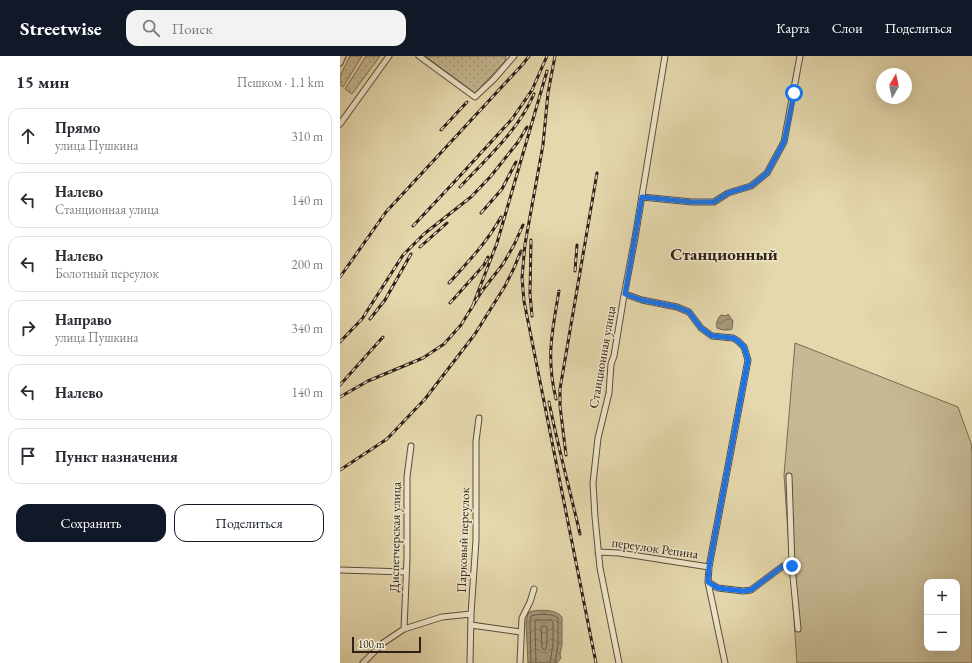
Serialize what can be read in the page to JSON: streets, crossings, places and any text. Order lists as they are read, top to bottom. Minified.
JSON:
{"streets":{"street":["Станционная улица","Диспетчерская улица","Парковый переулок","переулок Репина"]},"crossings":[["Станционная улица","переулок Репина"]],"districts":["Станционный"],"scale_bar":"100 m","north":"top","page":{"header":"Streetwise","search":"Поиск","nav":["Карта","Слои","Поделиться"],"heading":["15 мин","Пешком · 1.1 km"],"list":[["Прямо","улица Пушкина","310 m"],["Налево","Станционная улица","140 m"],["Налево","Болотный переулок","200 m"],["Направо","улица Пушкина","340 m"],["Налево","140 m"],"Пункт назначения"],"buttons":["Сохранить","Поделиться"],"map_buttons":["+","−"],"scale":"100 m"}}
